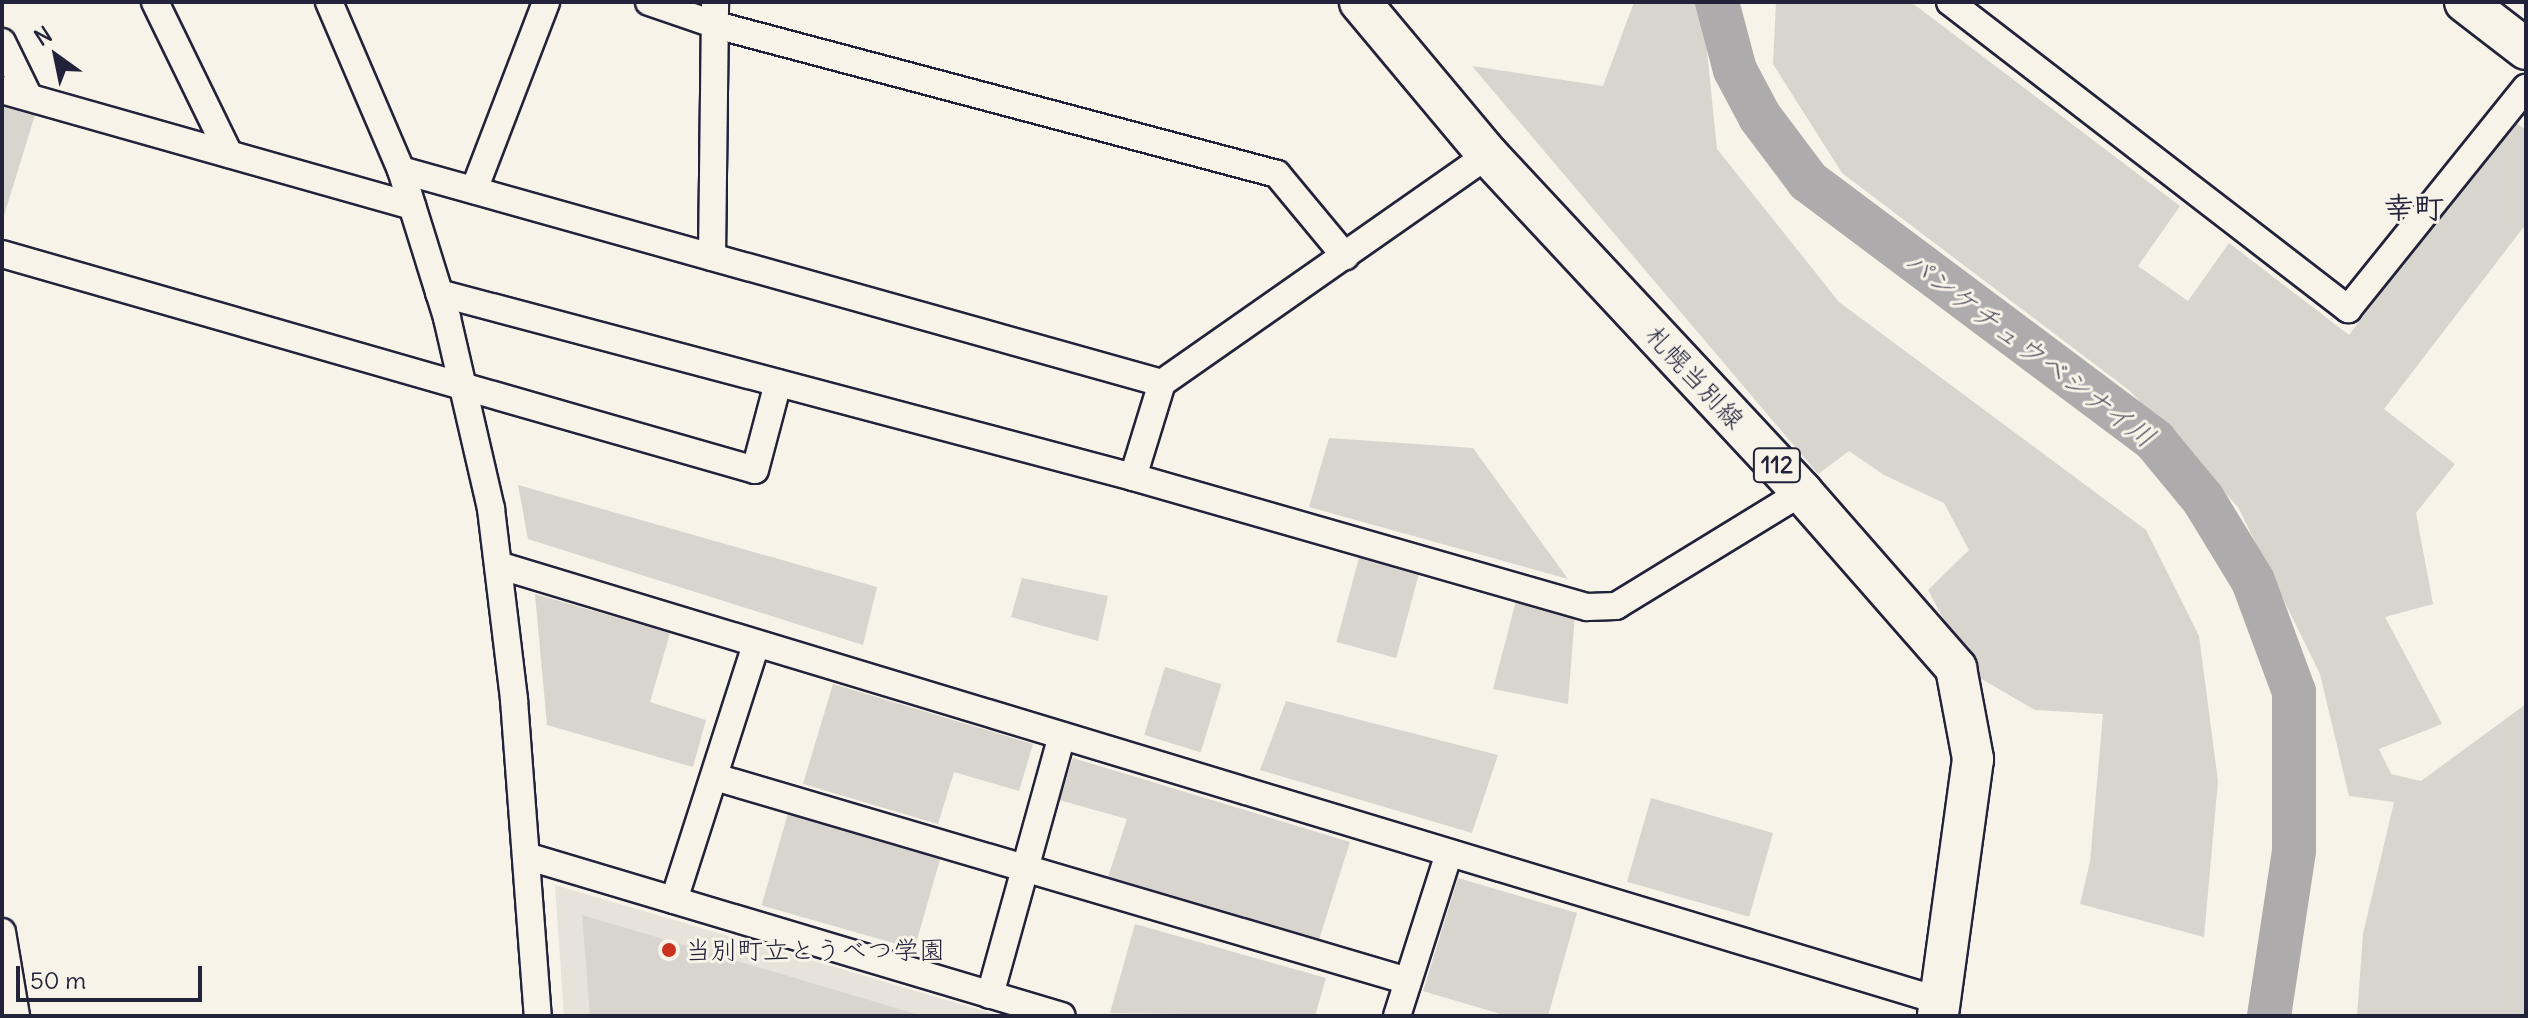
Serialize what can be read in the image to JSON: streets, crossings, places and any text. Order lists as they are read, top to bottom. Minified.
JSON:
{"streets":{"main road":["札幌当別線","112"]},"districts":["幸町"],"water":["パンケチュウベシナイ川"],"places":["当別町立とうべつ学園"],"scale_bar":"50 m","north":"top left"}
